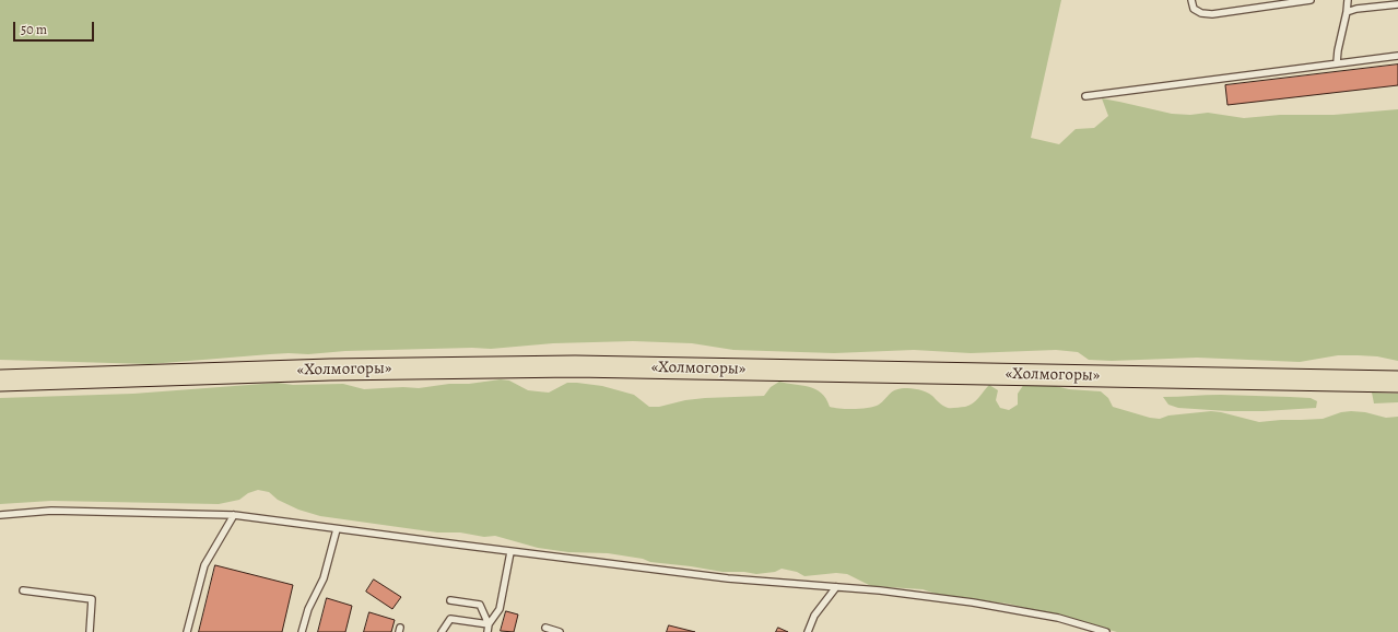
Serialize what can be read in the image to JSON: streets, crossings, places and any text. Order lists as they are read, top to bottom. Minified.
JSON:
{"streets":{"highway":["«Холмогоры»"]},"scale_bar":"50 m"}
